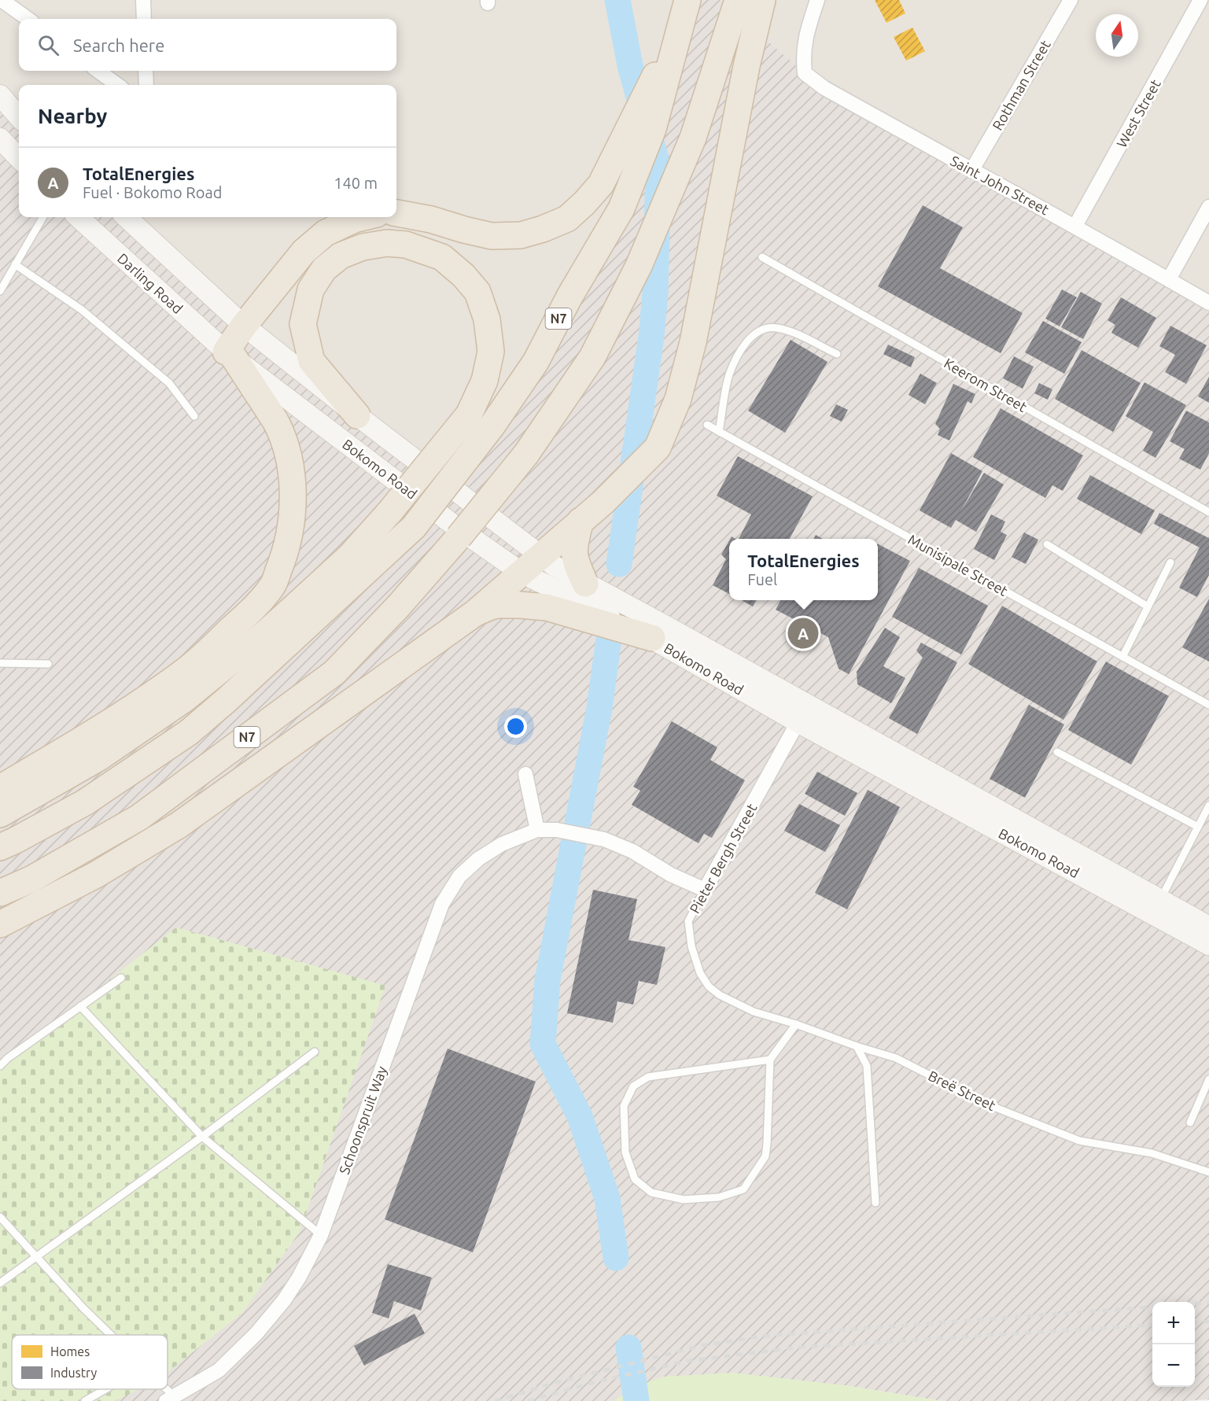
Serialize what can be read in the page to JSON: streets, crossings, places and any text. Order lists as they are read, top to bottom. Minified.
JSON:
{"streets":{"highway":["N7"],"main road":["Darling Road","Bokomo Road"],"street":["Rothman Street","West Street","Saint John Street","Pieter Bergh Street","Schoonspruit Way"],"lane":["Keerom Street","Munisipale Street","Breë Street"]},"crossings":[["Rothman Street","Saint John Street"],["West Street","Saint John Street"],["Darling Road","Bokomo Road"],["Bokomo Road","Pieter Bergh Street"],["Pieter Bergh Street","Breë Street"],["Pieter Bergh Street","Schoonspruit Way"]],"legend":["Homes","Industry"],"north":"top","page":{"search":"Search here","heading":"Nearby","list":[{"mark":"A","name":"TotalEnergies","note":"Fuel · Bokomo Road","value":"140 m"}],"popup":["TotalEnergies","Fuel"],"pins":"A","map_buttons":["+","−"]}}
